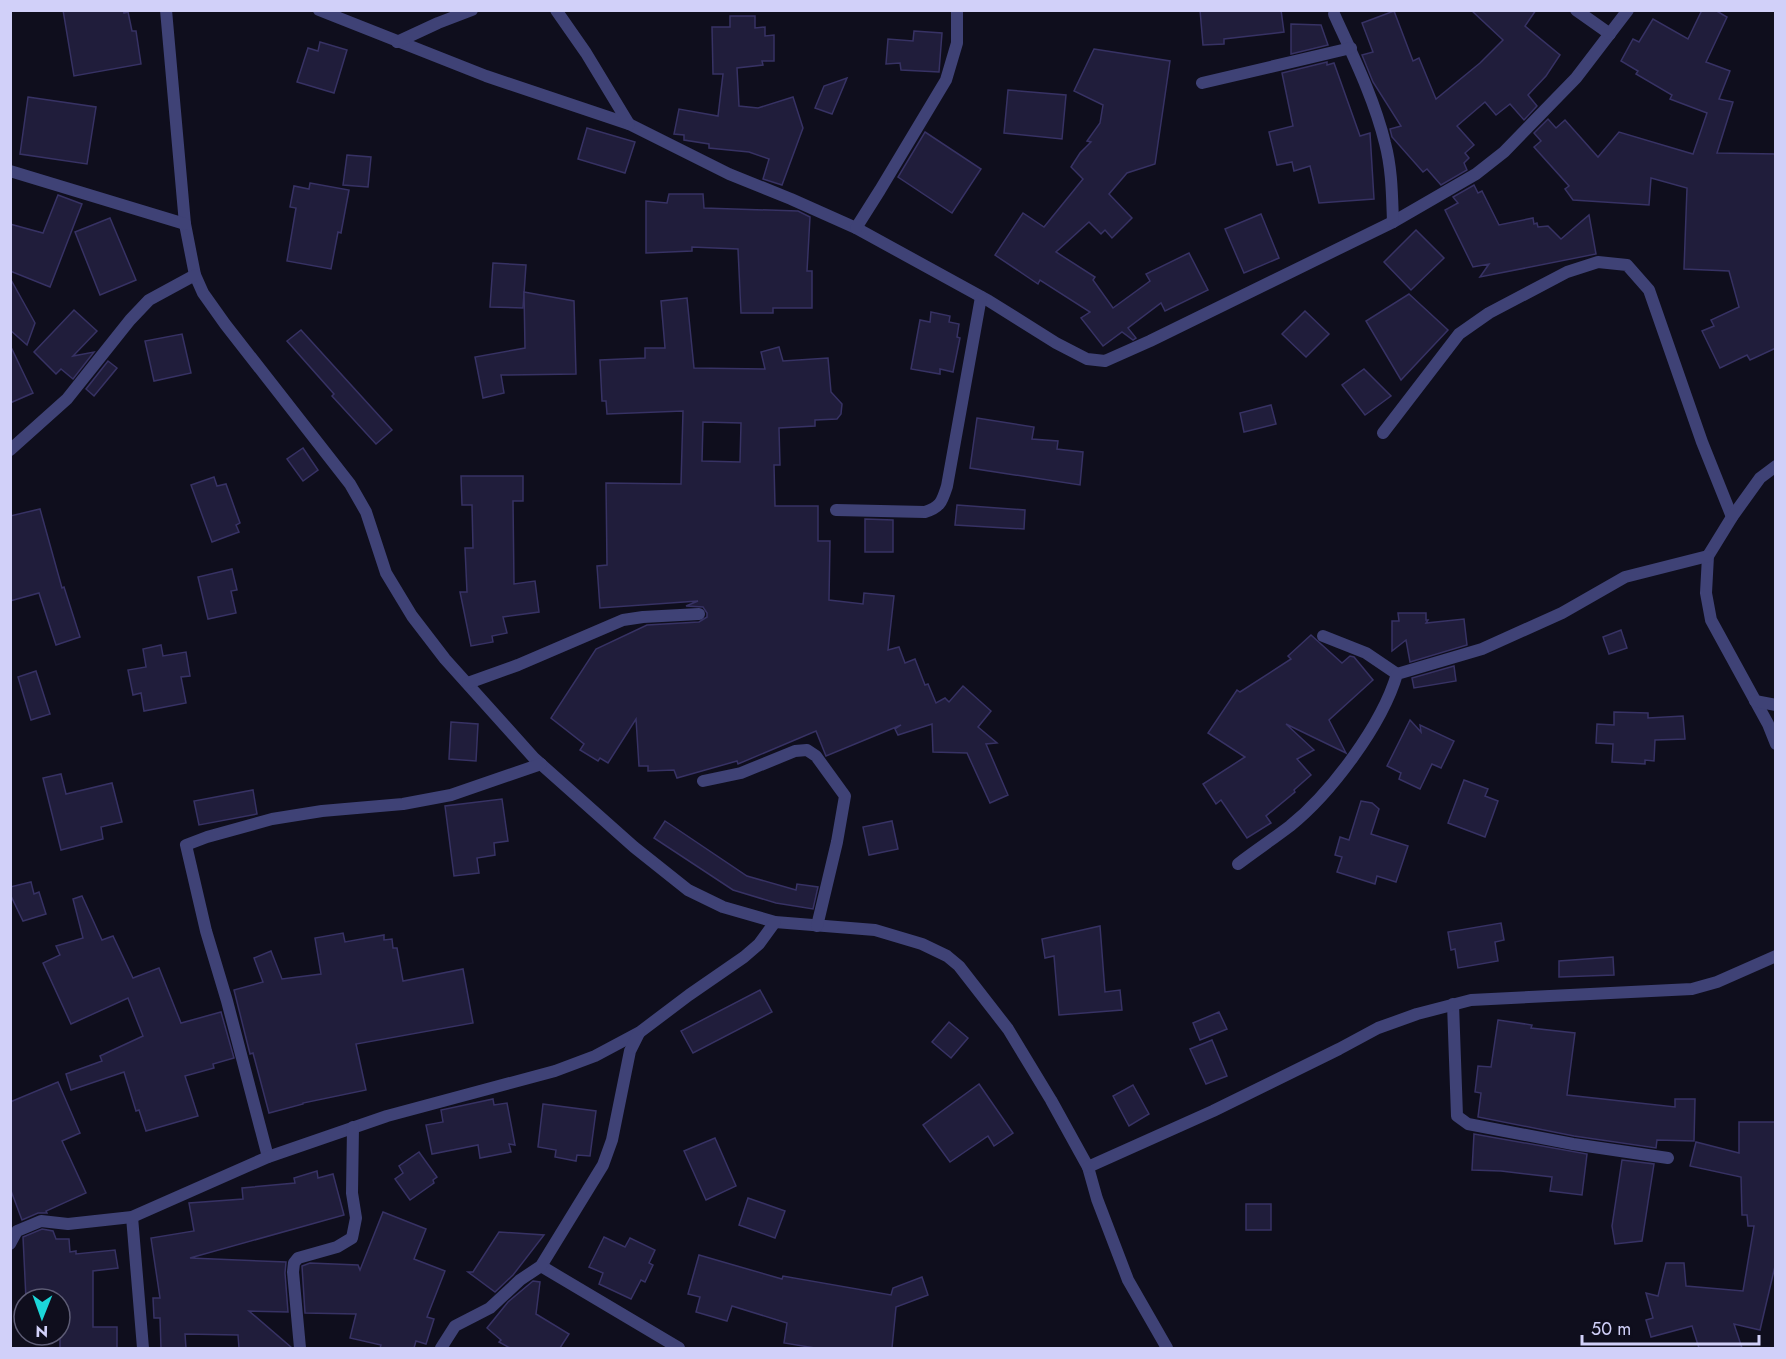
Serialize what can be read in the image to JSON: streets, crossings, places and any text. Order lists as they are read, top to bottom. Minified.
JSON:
{"scale_bar":"50 m","north":"bottom"}
